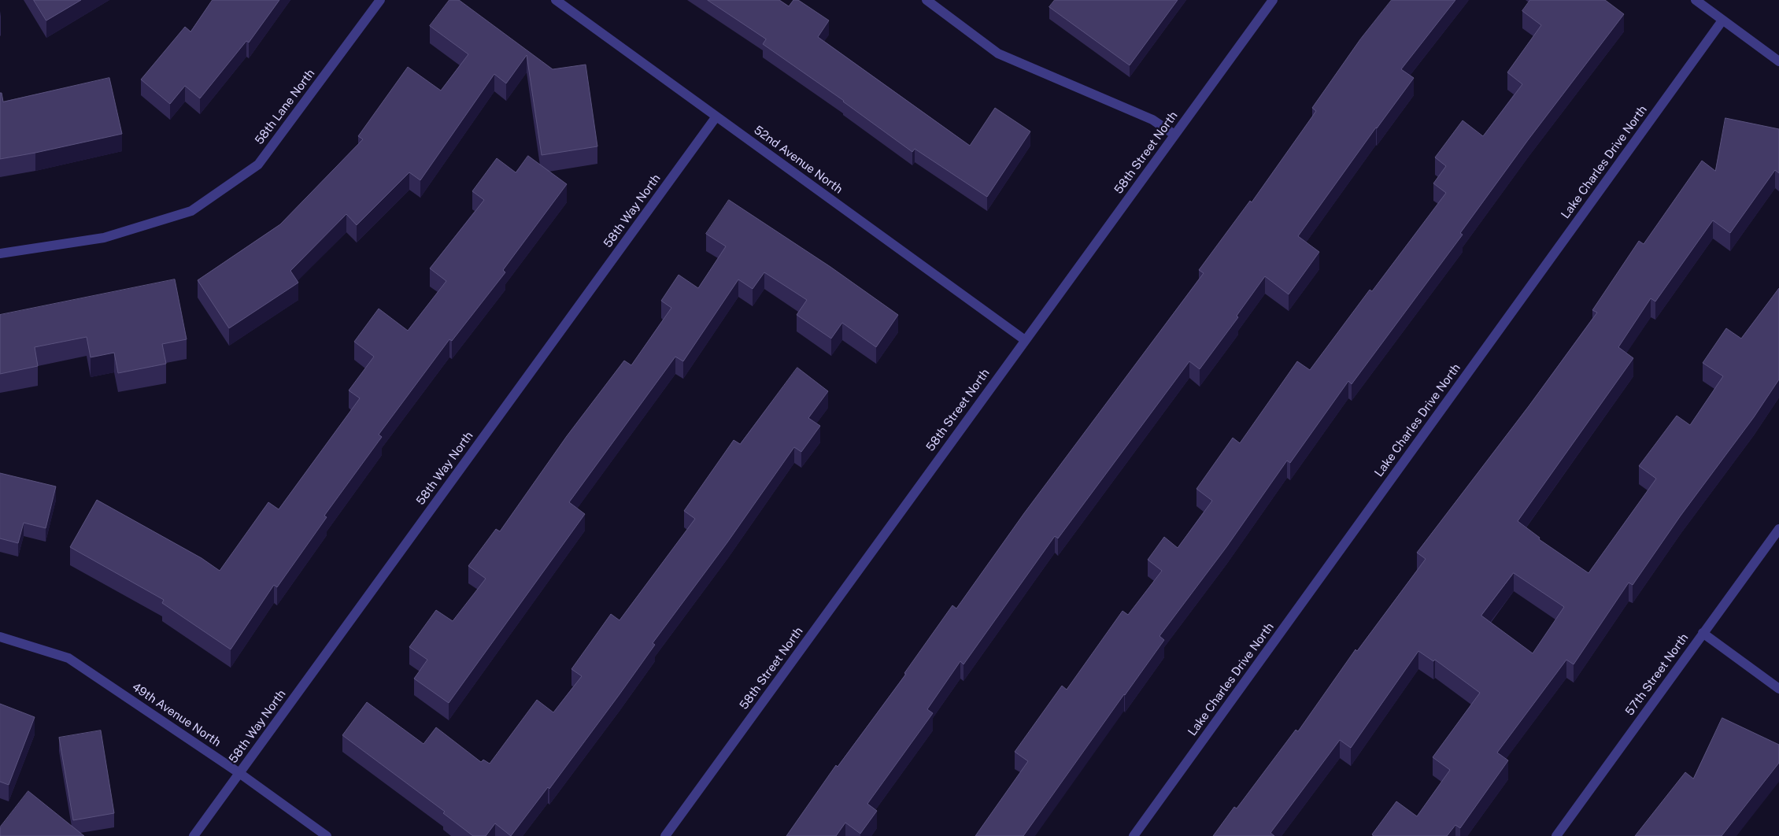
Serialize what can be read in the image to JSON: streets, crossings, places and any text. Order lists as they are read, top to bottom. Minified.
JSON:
{"streets":{"street":["58th Lane North","58th Street North","52nd Avenue North","Lake Charles Drive North","58th Way North","57th Street North","49th Avenue North"]},"crossings":[["58th Street North","52nd Avenue North"],["52nd Avenue North","58th Way North"],["58th Way North","49th Avenue North"]]}
